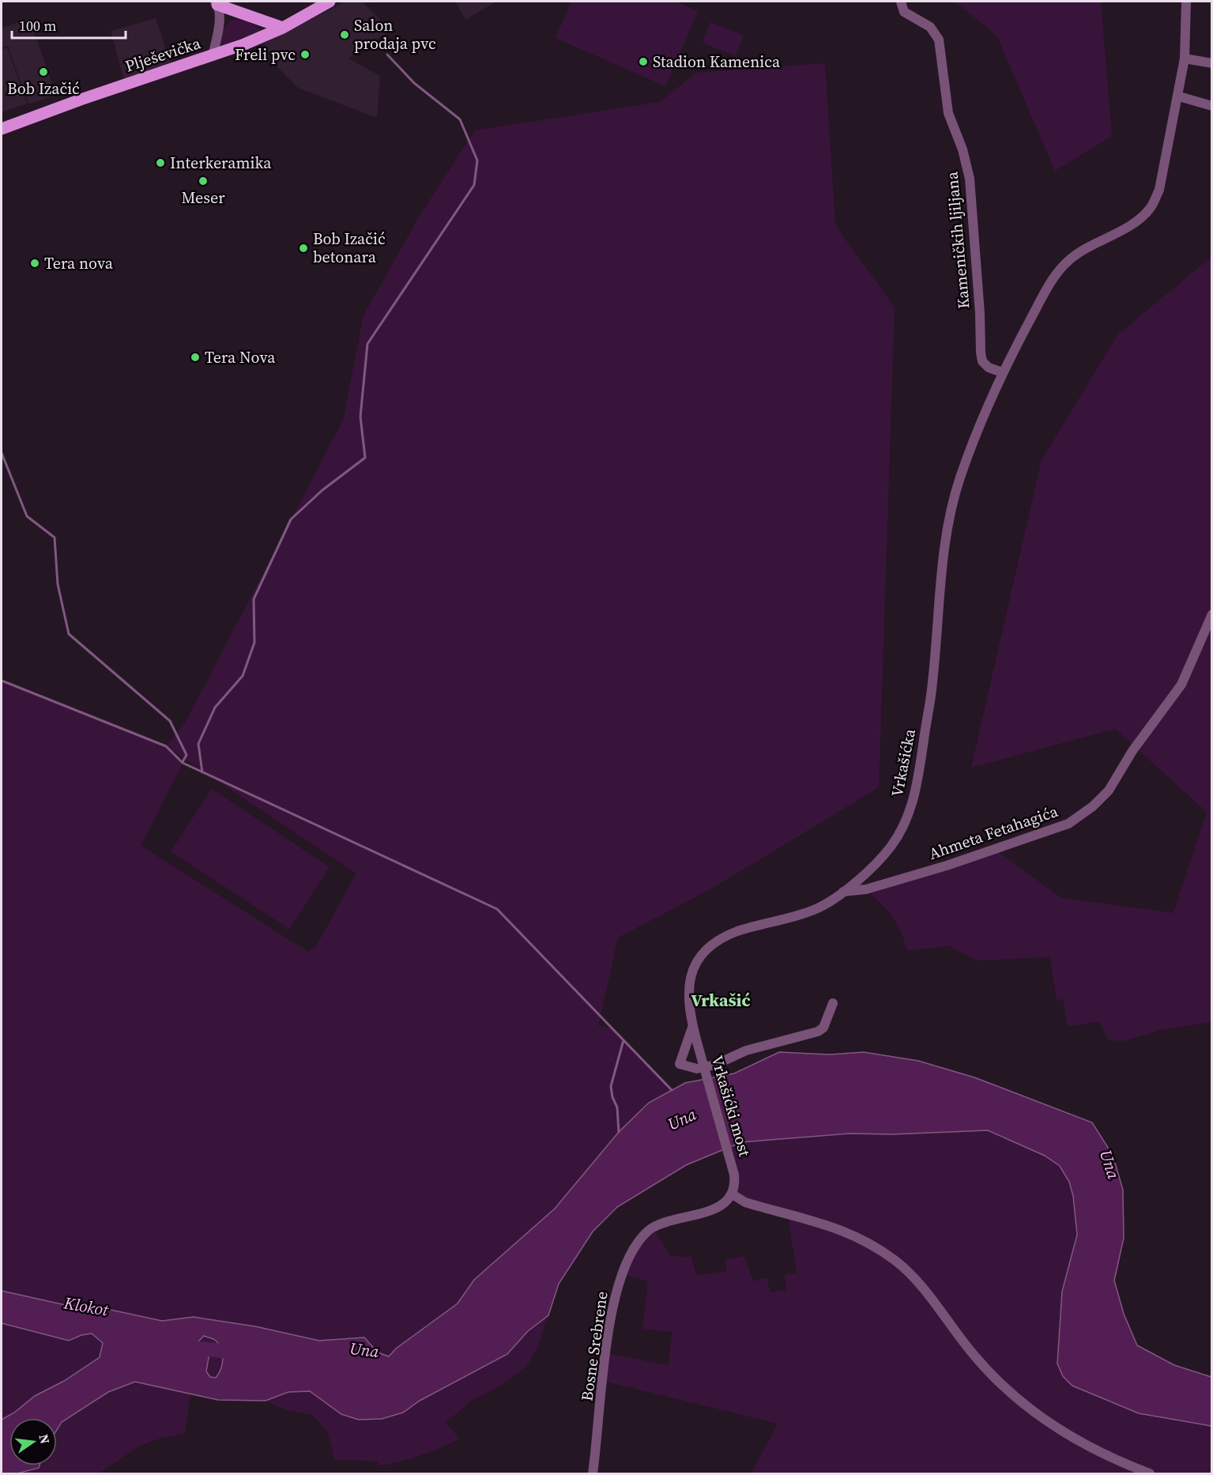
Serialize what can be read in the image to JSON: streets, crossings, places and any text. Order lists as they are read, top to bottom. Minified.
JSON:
{"streets":{"main road":["Plješevička"],"street":["Kameničkih ljiljana","Vrkašićka","Ahmeta Fetahagića","Vrkašićki most","Bosne Srebrene"]},"crossings":[["Kameničkih ljiljana","Vrkašićka"],["Vrkašićka","Ahmeta Fetahagića"],["Vrkašićka","Vrkašićki most"],["Vrkašićki most","Bosne Srebrene"]],"districts":["Vrkašić"],"water":["Una","Klokot"],"places":["Salon prodaja pvc","Freli pvc","Stadion Kamenica","Bob Izačić","Interkeramika","Meser","Bob Izačić betonara","Tera nova","Tera Nova"],"scale_bar":"100 m","north":"right"}
